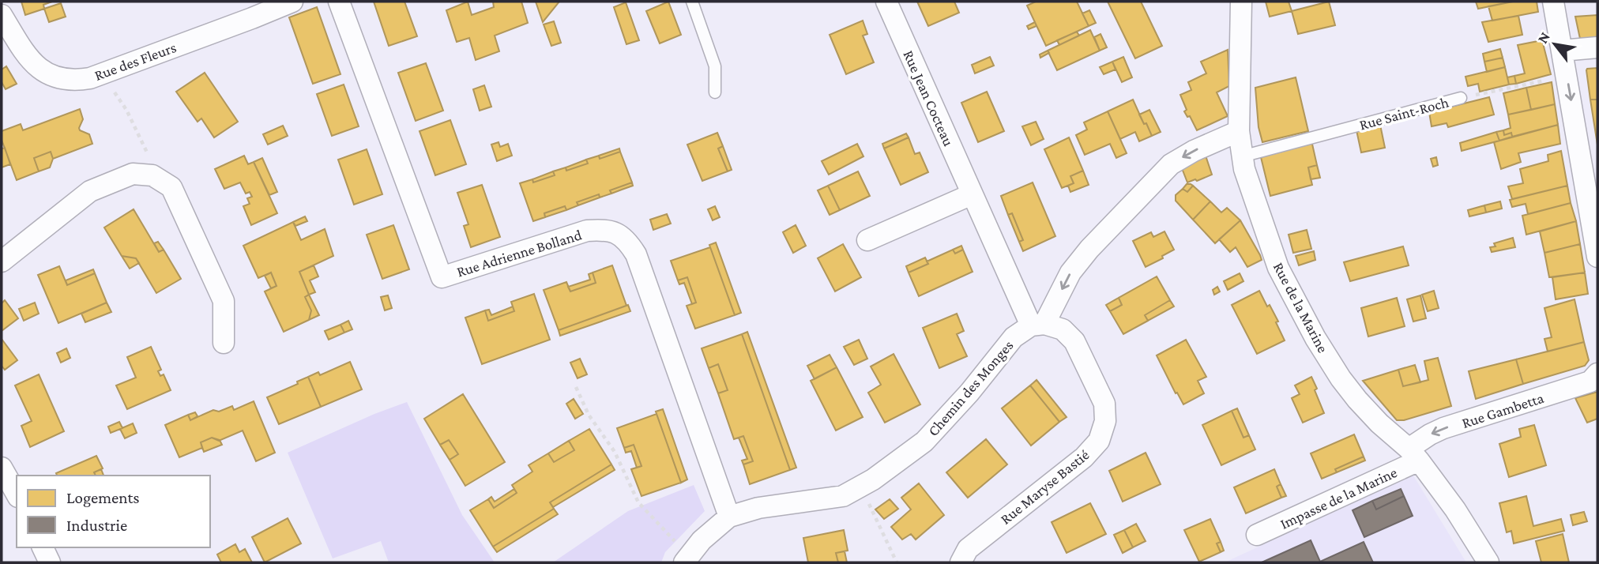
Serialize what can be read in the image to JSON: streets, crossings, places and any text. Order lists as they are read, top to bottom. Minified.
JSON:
{"streets":{"street":["Rue des Fleurs","Rue Jean Cocteau","Rue Adrienne Bolland","Rue de la Marine","Chemin des Monges","Rue Gambetta","Rue Maryse Bastié","Impasse de la Marine"],"lane":["Rue Saint-Roch"]},"crossings":[["Rue Jean Cocteau","Chemin des Monges"],["Rue Jean Cocteau","Rue Maryse Bastié"],["Rue Saint-Roch","Rue de la Marine"],["Rue Adrienne Bolland","Chemin des Monges"],["Rue de la Marine","Chemin des Monges"],["Rue de la Marine","Rue Gambetta"],["Rue de la Marine","Impasse de la Marine"],["Chemin des Monges","Rue Maryse Bastié"],["Rue Gambetta","Impasse de la Marine"]],"one_way":["Rue Gambetta"],"legend":["Logements","Industrie"],"north":"top left"}
